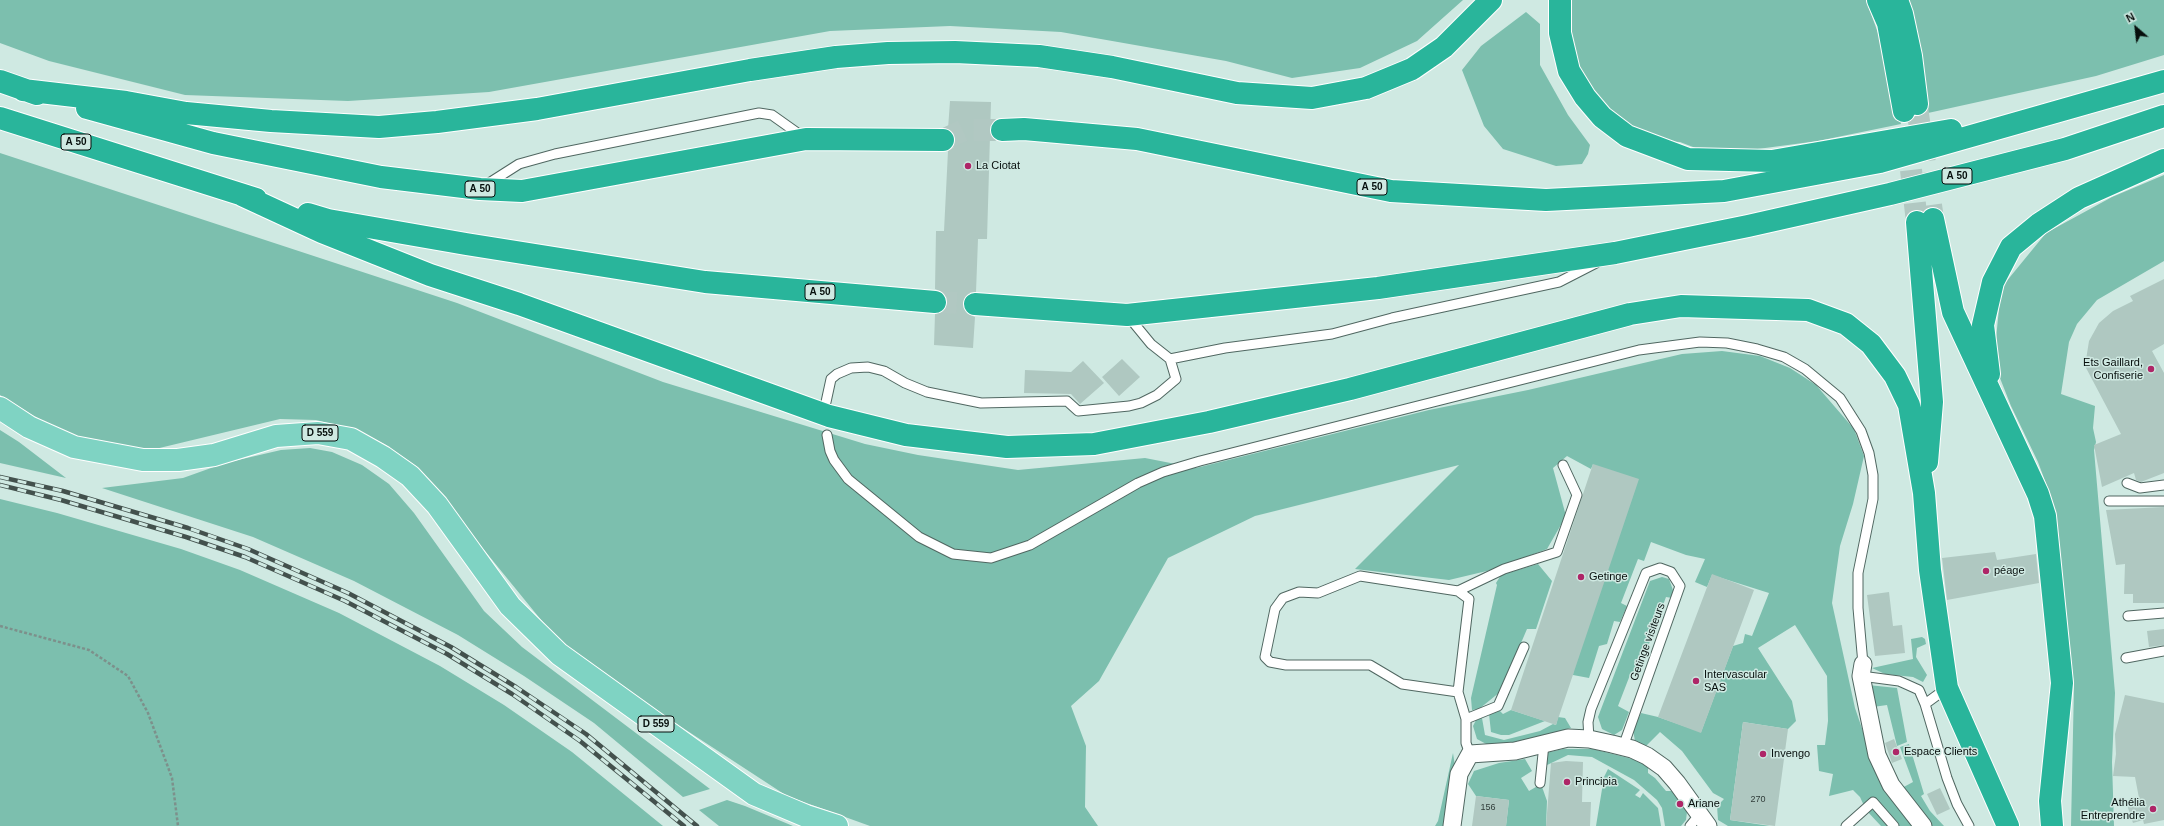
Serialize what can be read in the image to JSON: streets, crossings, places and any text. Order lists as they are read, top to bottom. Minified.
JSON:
{"streets":{"highway":["A 50"],"main road":["D 559"],"lane":["Getinge visiteurs"]},"places":["La Ciotat","Ets Gaillard, Confiserie","péage","Getinge","Intervascular SAS","Espace Clients","Invengo","Principia","Ariane","Athélia Entreprendre"],"house_numbers":["270","156"],"north":"top left"}
